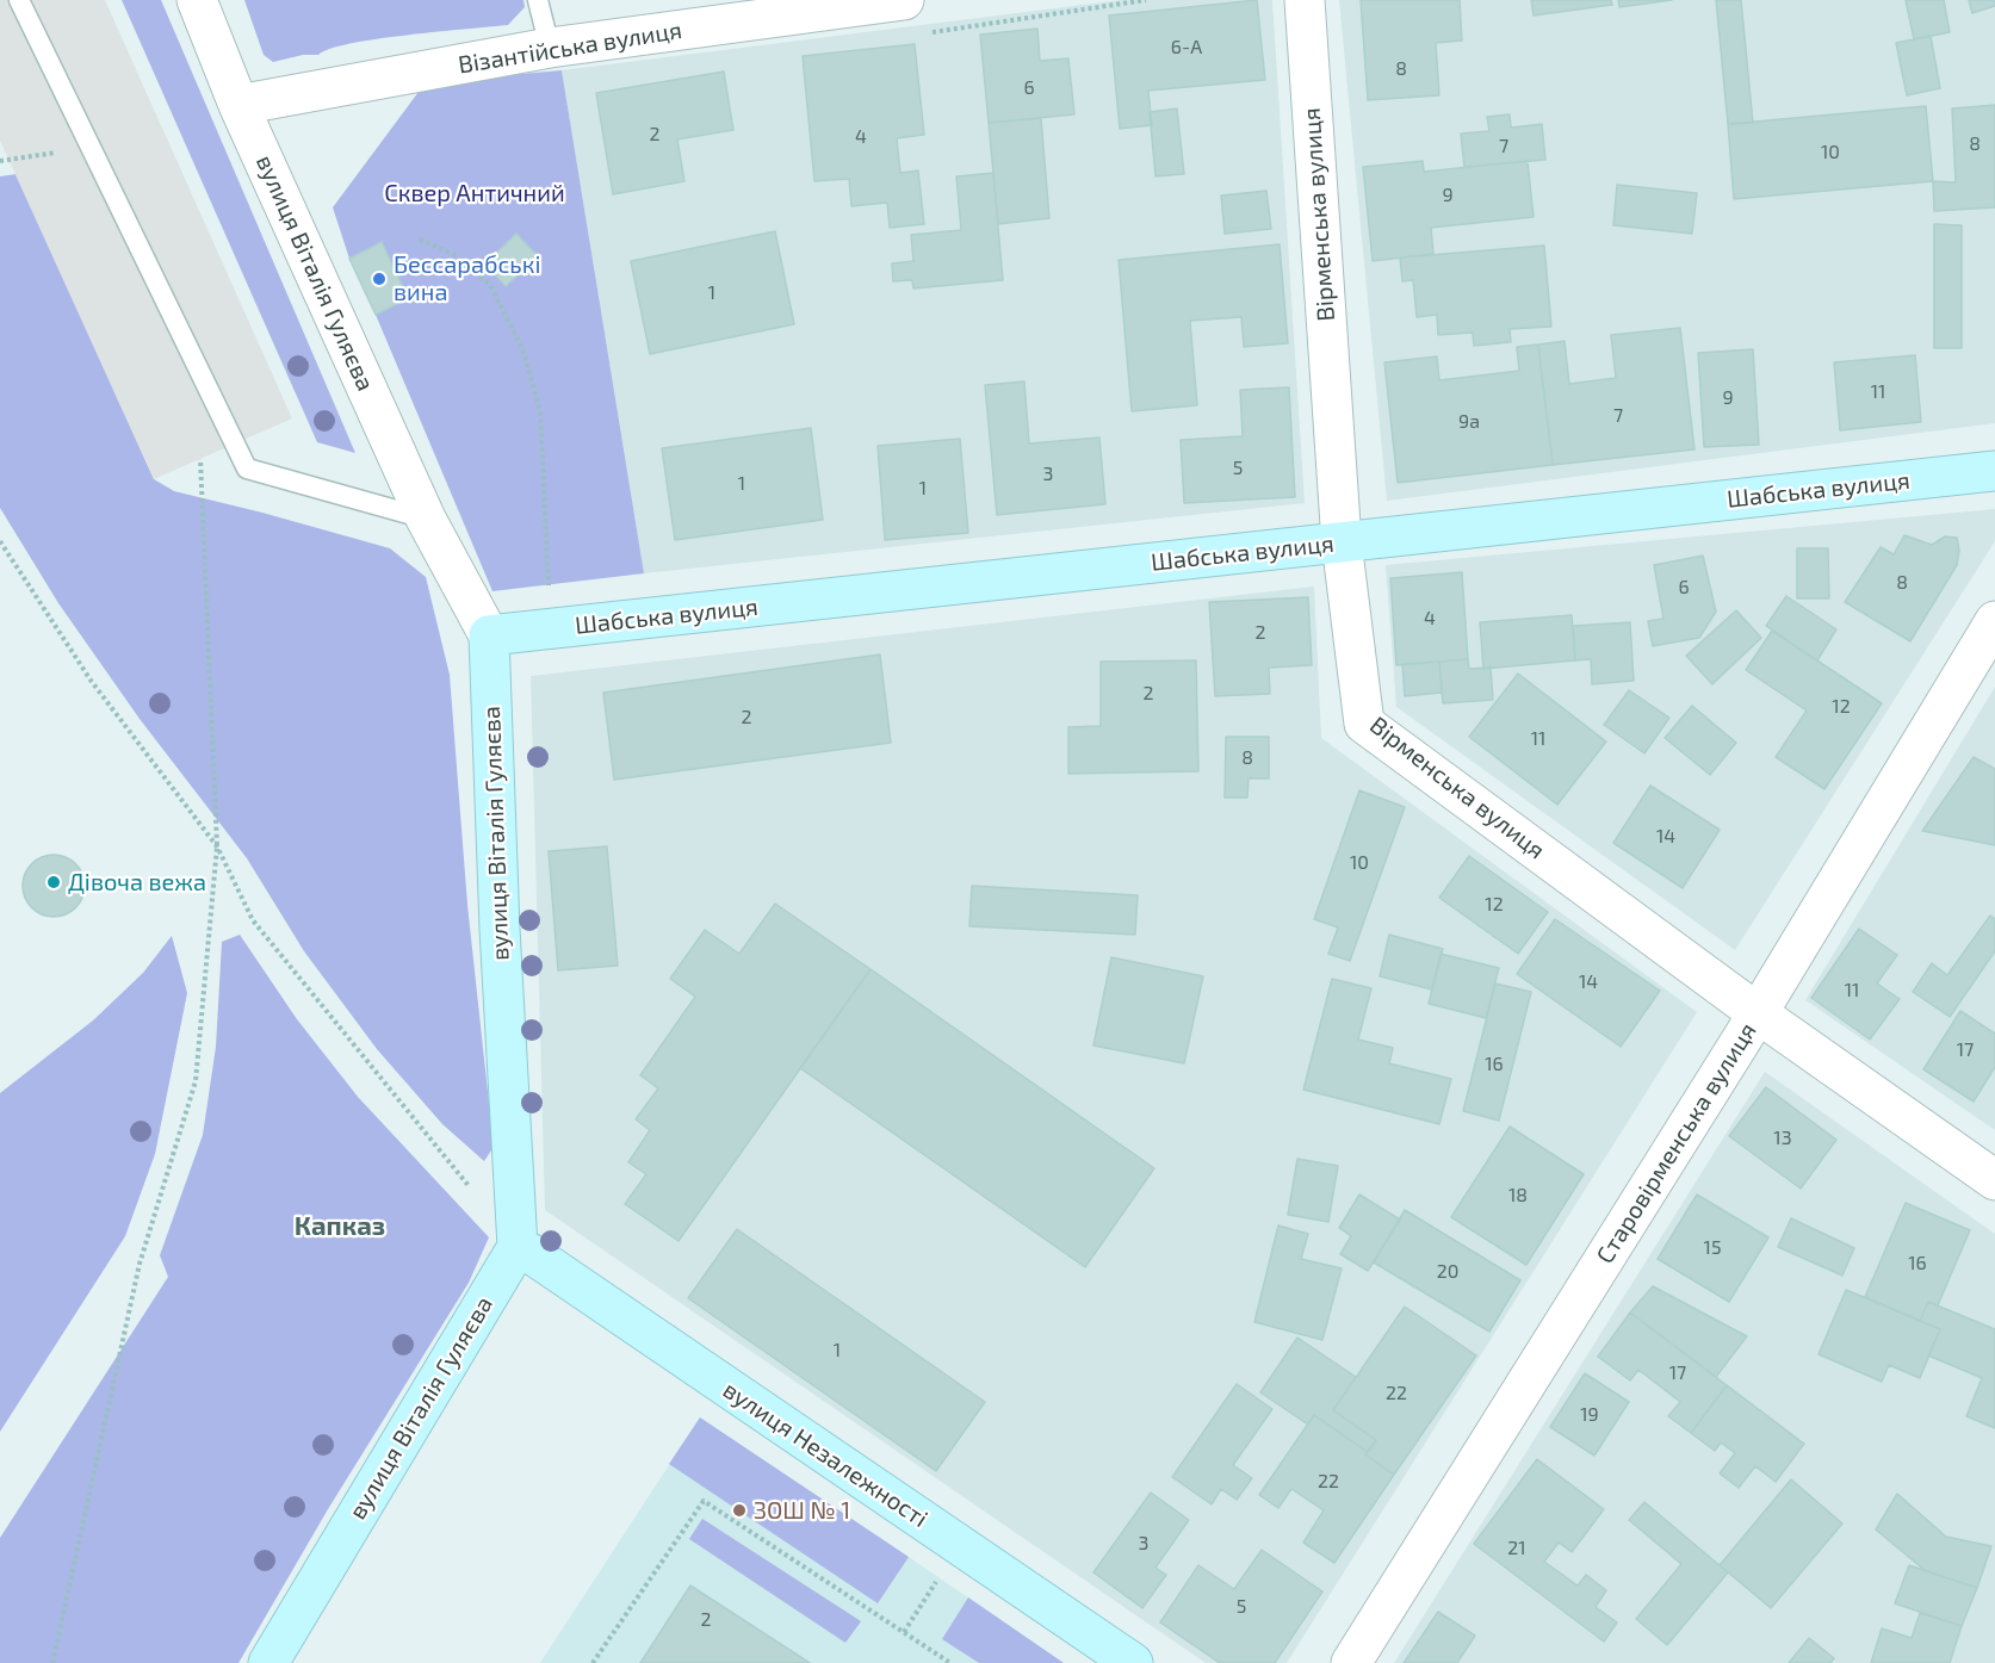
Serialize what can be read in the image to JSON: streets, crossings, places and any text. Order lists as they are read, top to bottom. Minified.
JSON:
{"streets":{"main road":["вулиця Віталія Гуляєва","Шабська вулиця","вулиця Незалежності"],"street":["Візантійська вулиця","Вірменська вулиця","Старовірменська вулиця"]},"crossings":[["Візантійська вулиця","вулиця Віталія Гуляєва"],["Вірменська вулиця","Шабська вулиця"],["Вірменська вулиця","Старовірменська вулиця"],["вулиця Віталія Гуляєва","Шабська вулиця"],["вулиця Віталія Гуляєва","вулиця Незалежності"]],"districts":["Капказ"],"parks":["Сквер Античний"],"places":["Бессарабські вина","Дівоча вежа","ЗОШ № 1"],"house_numbers":["6-А","8","6","2","4","8","7","10","9","1","11","9","7","9а","5","3","1","1","8","6","4","2","2","12","2","11","8","14","10","12","14","11","17","16","13","18","15","16","20","1","17","22","19","22","3","21","5","2"]}
